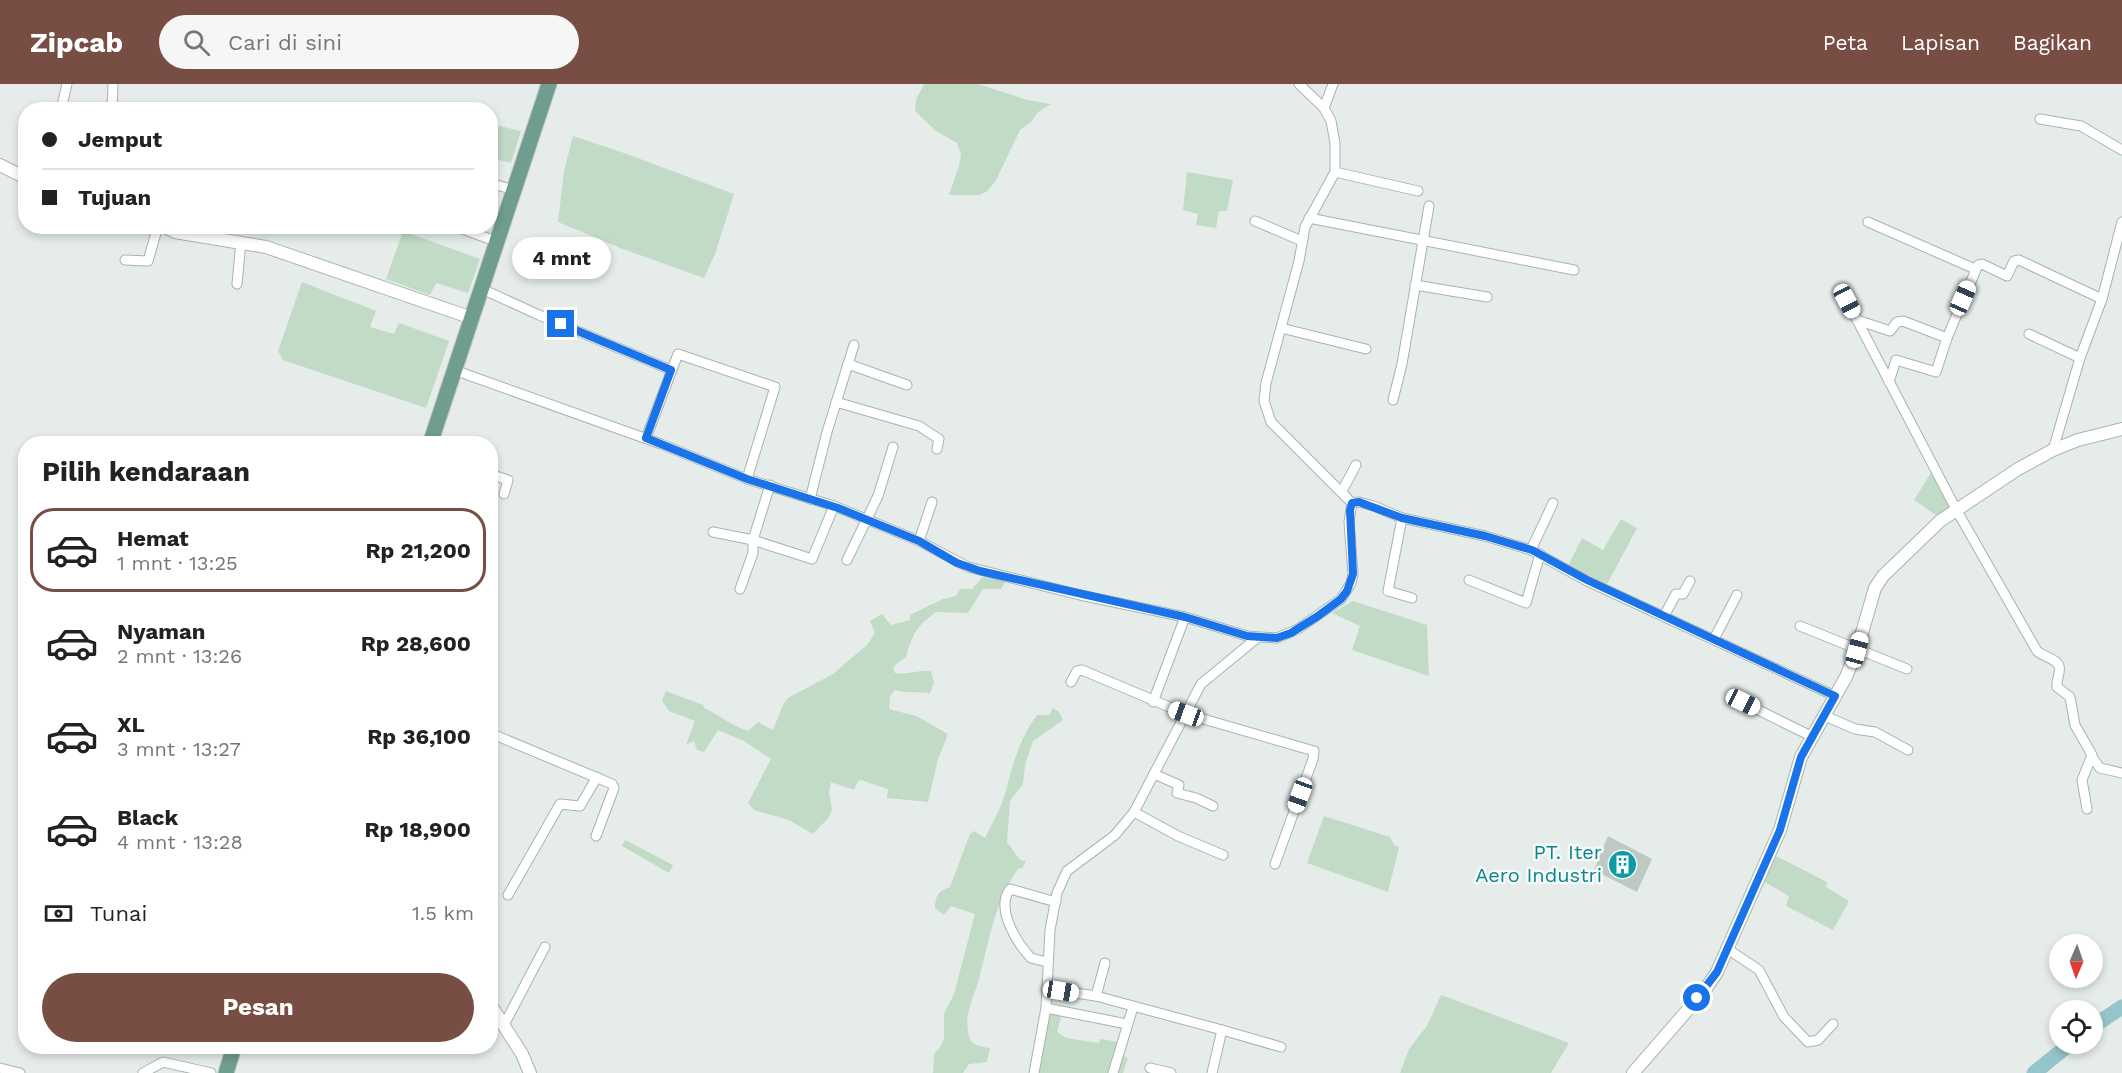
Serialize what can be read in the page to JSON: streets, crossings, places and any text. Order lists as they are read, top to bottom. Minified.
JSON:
{"places":{"building":["PT. Iter Aero Industri"]},"north":"bottom","page":{"header":"Zipcab","search":"Cari di sini","nav":["Peta","Lapisan","Bagikan"],"banner":["Jemput","Tujuan"],"bubble":"4 mnt","heading":"Pilih kendaraan","list":[{"name":"Hemat","note":"1 mnt · 13:25","value":"Rp 21,200"},{"name":"Nyaman","note":"2 mnt · 13:26","value":"Rp 28,600"},{"name":"XL","note":"3 mnt · 13:27","value":"Rp 36,100"},{"name":"Black","note":"4 mnt · 13:28","value":"Rp 18,900"}],"pay":["Tunai","1.5 km"],"buttons":"Pesan"}}
